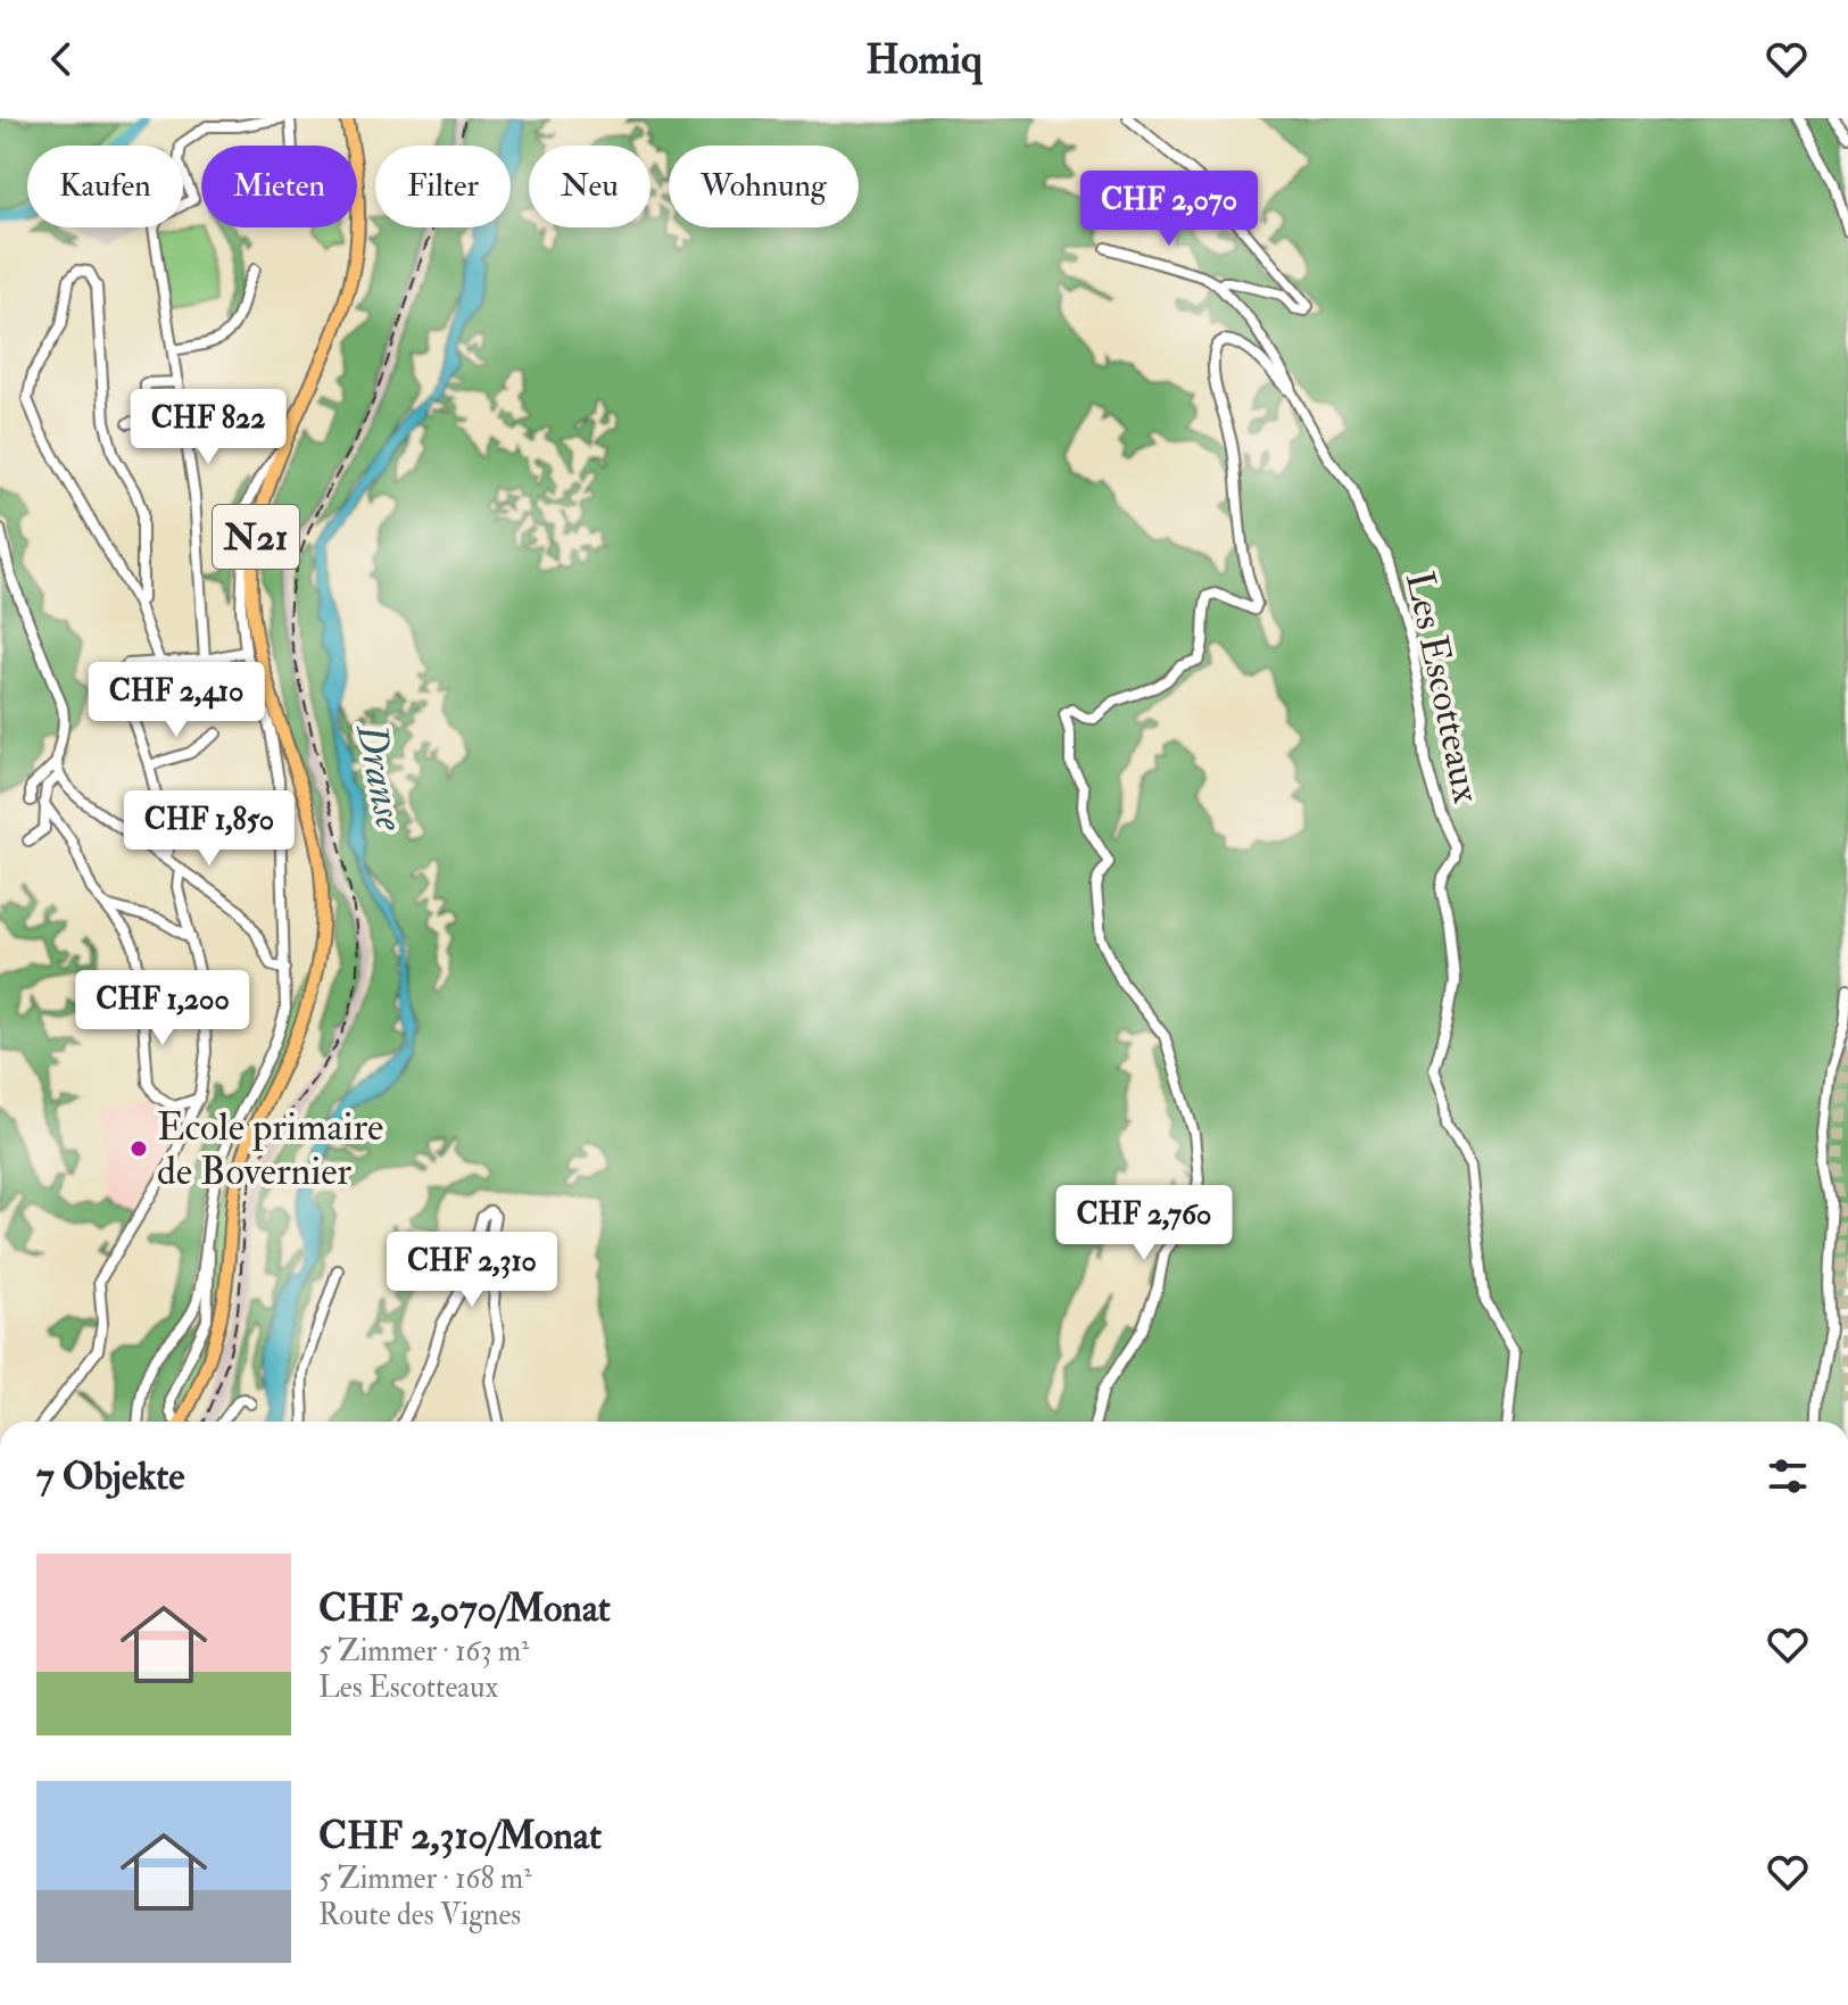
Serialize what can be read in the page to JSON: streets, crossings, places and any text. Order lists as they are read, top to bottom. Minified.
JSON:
{"streets":{"main road":["N21"],"street":["Les Escotteaux"]},"water":["Dranse"],"places":["Ecole primaire de Bovernier"],"page":{"header":"Homiq","chip":["Kaufen","Mieten","Filter","Neu","Wohnung"],"price":["CHF 2,070","CHF 822","CHF 2,410","CHF 1,850","CHF 1,200","CHF 2,760","CHF 2,310"],"heading":"7 Objekte","list":[{"name":"CHF 2,070/Monat","note":"5 Zimmer · 163 m² · Les Escotteaux"},{"name":"CHF 2,310/Monat","note":"5 Zimmer · 168 m² · Route des Vignes"}]}}
